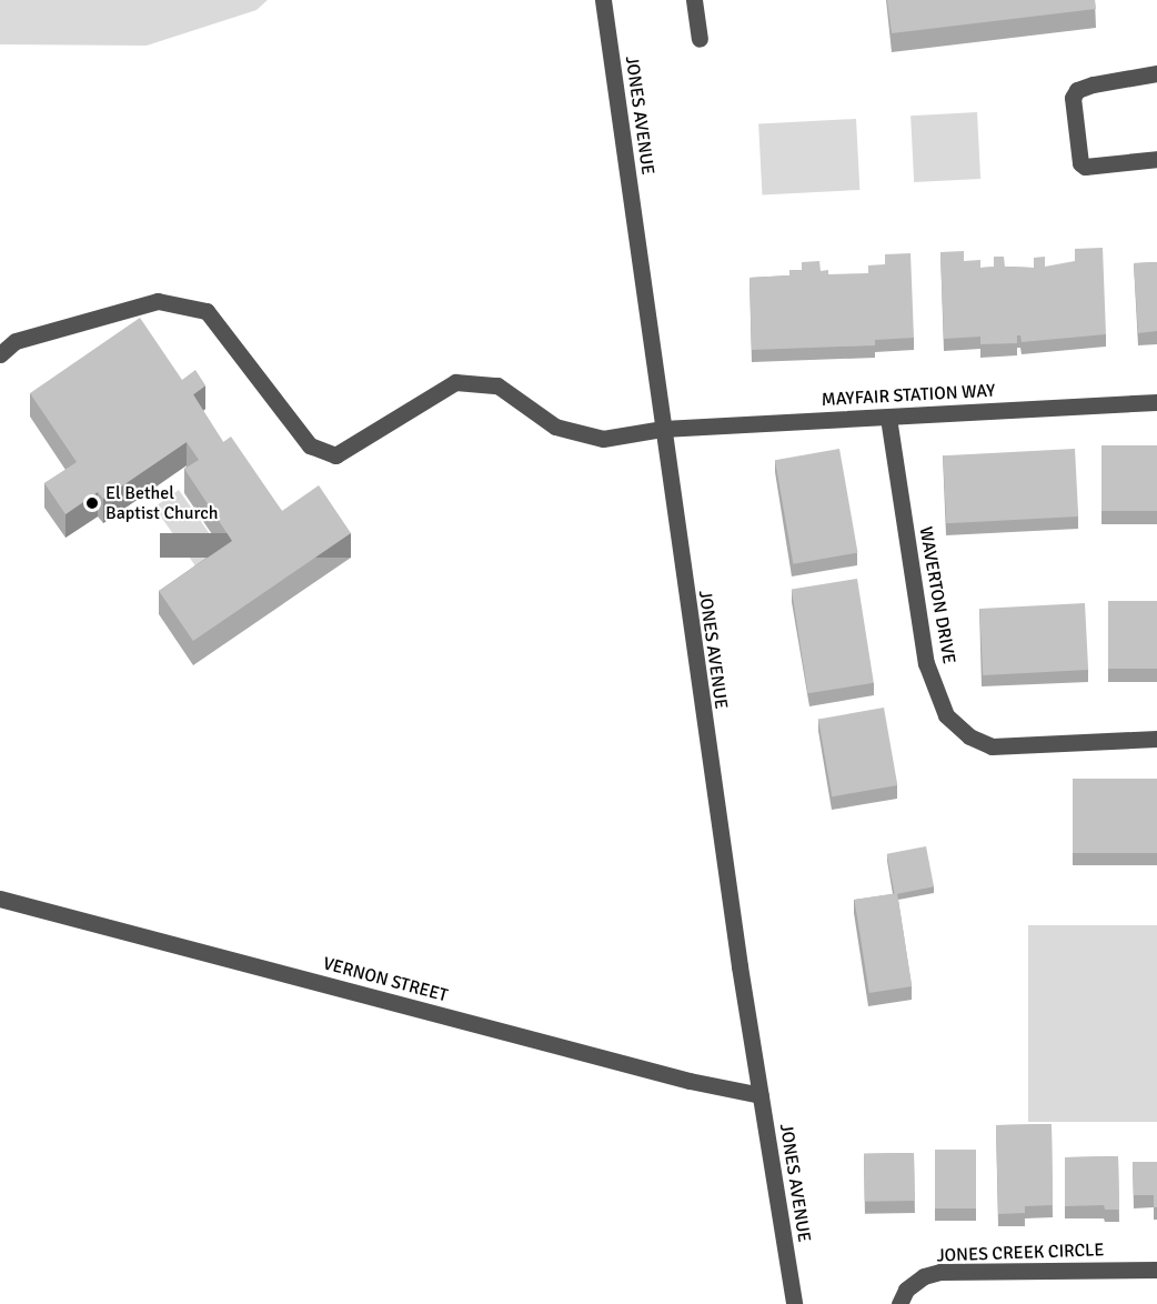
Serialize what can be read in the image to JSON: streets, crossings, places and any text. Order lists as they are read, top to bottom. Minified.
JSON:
{"streets":{"street":["JONES AVENUE","MAYFAIR STATION WAY","WAVERTON DRIVE","VERNON STREET","JONES CREEK CIRCLE"]},"crossings":[["JONES AVENUE","MAYFAIR STATION WAY"],["JONES AVENUE","VERNON STREET"],["MAYFAIR STATION WAY","WAVERTON DRIVE"]],"places":["El Bethel Baptist Church"]}
